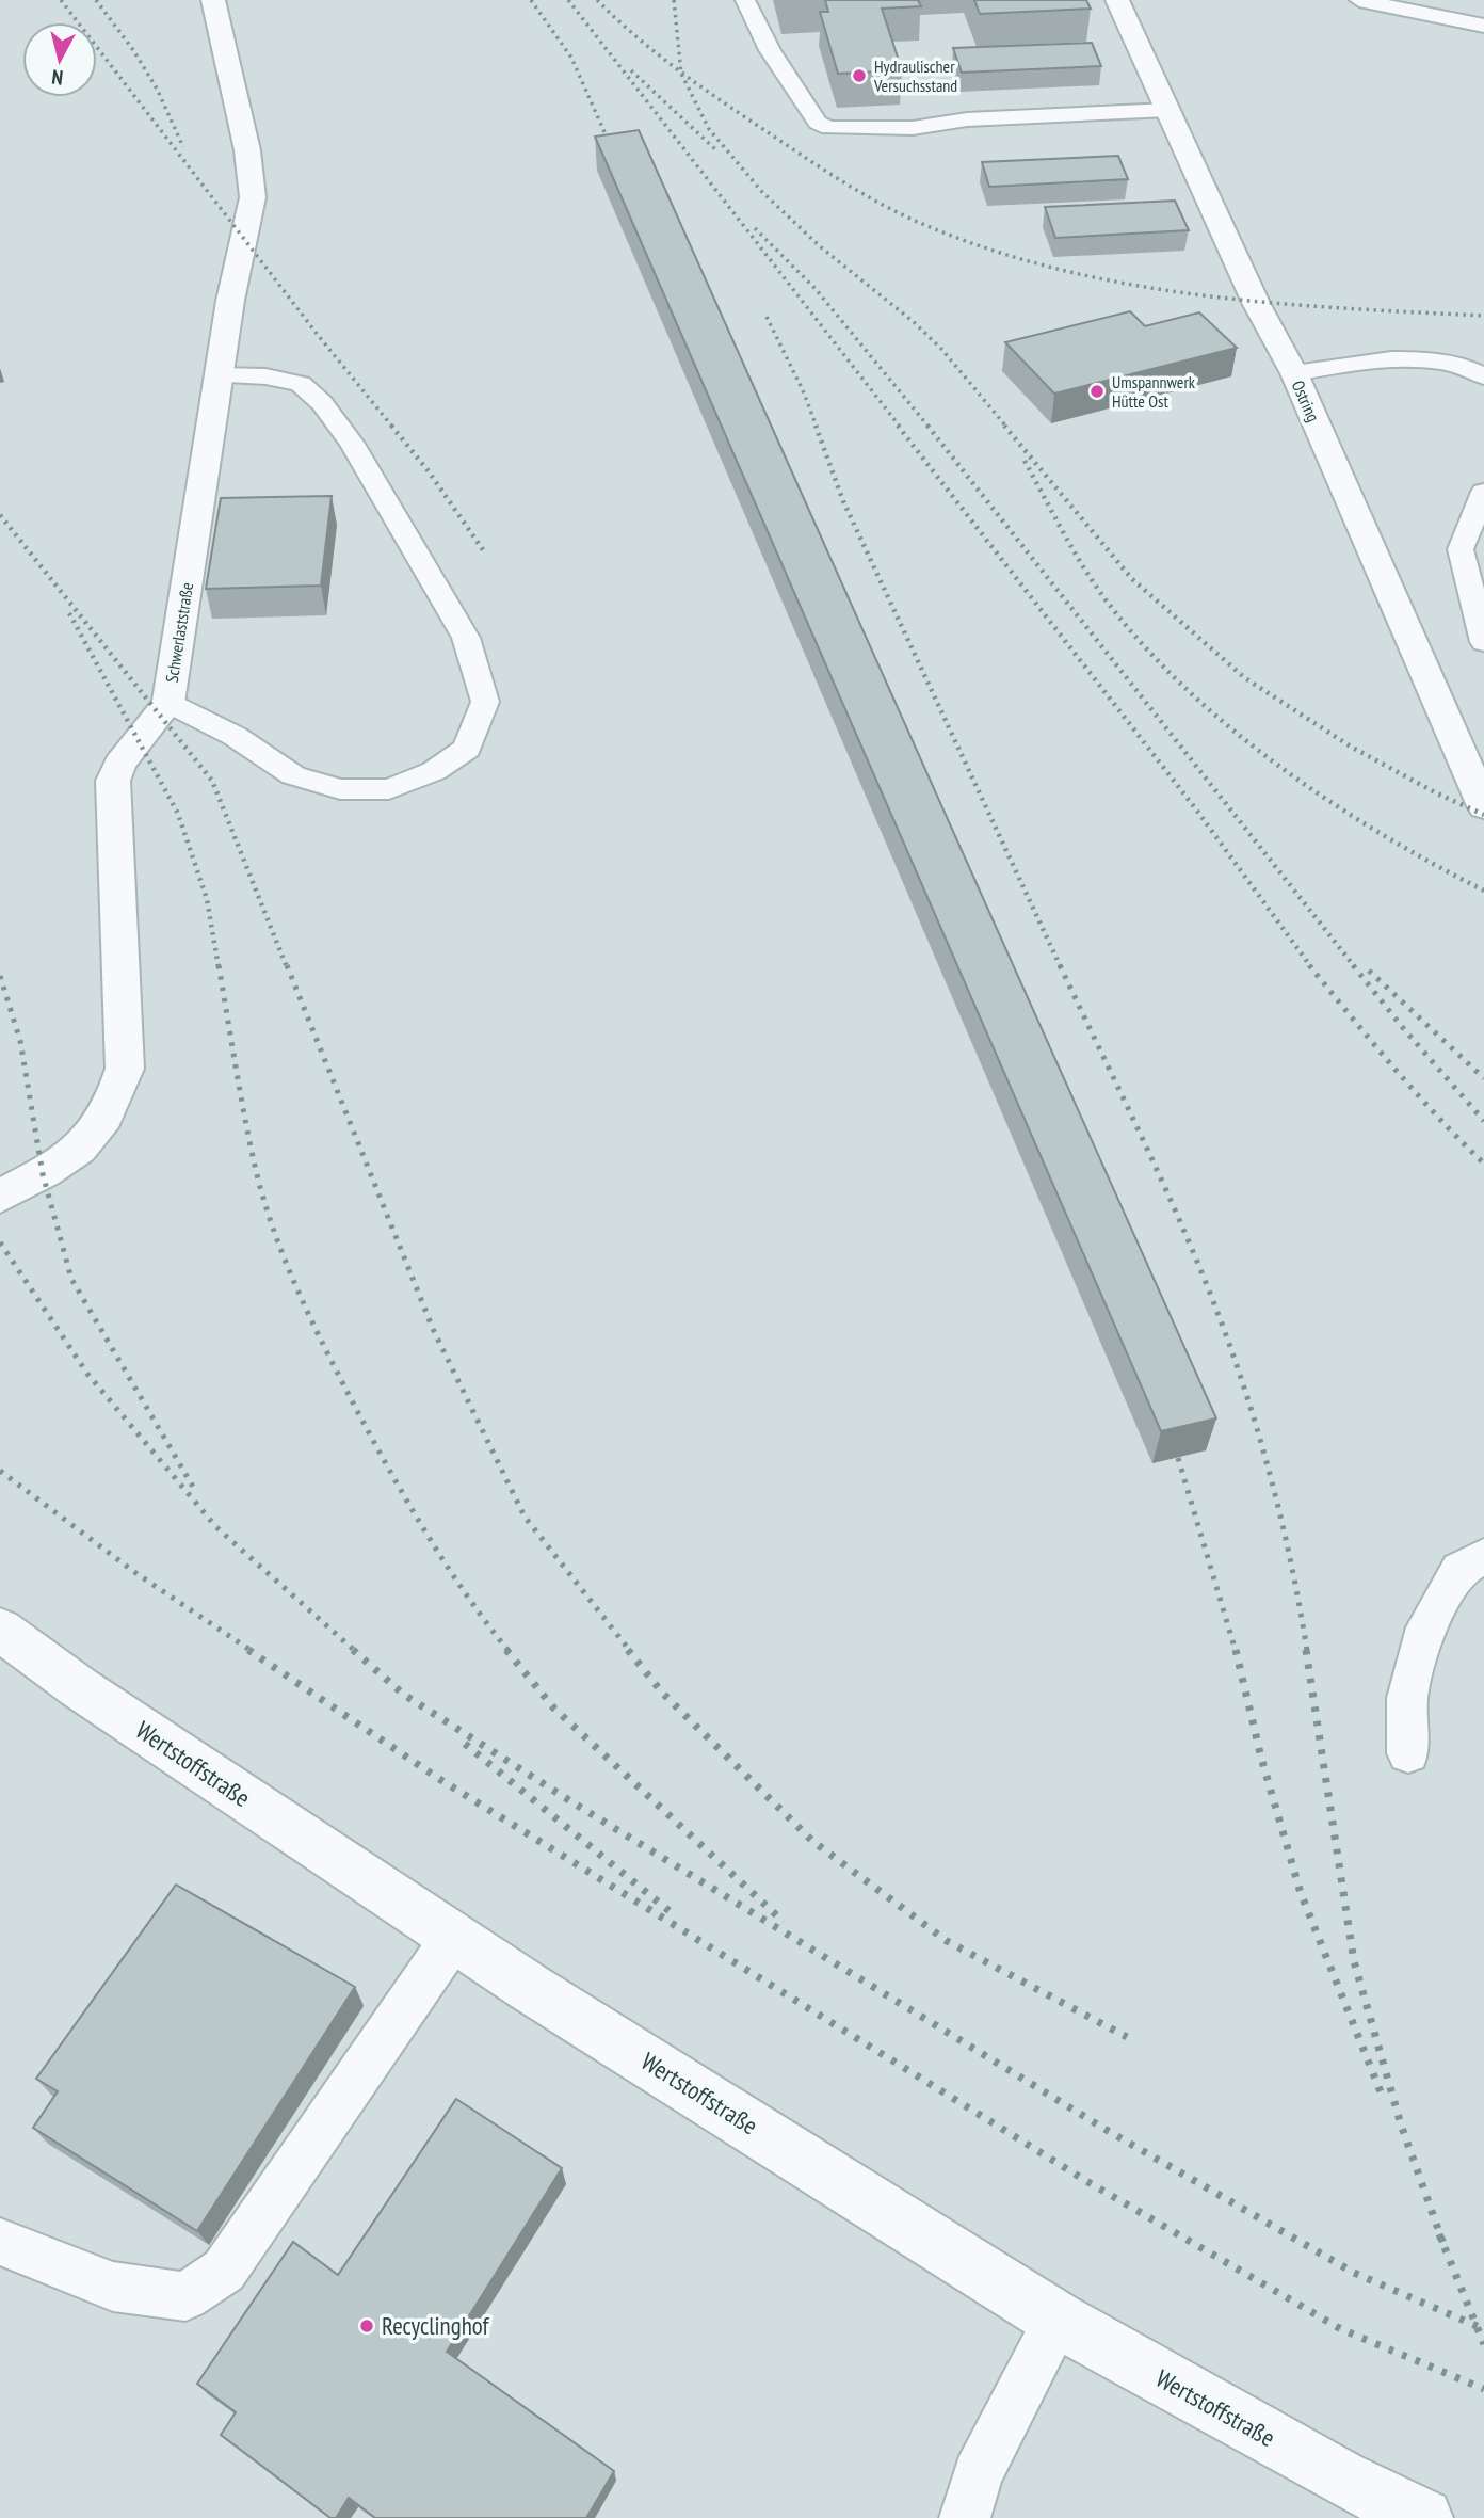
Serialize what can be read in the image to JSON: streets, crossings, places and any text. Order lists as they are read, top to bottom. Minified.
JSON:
{"streets":{"street":["Ostring","Schwerlaststraße","Wertstoffstraße"]},"places":["Hydraulischer Versuchsstand","Umspannwerk Hütte Ost","Recyclinghof"],"north":"bottom"}
